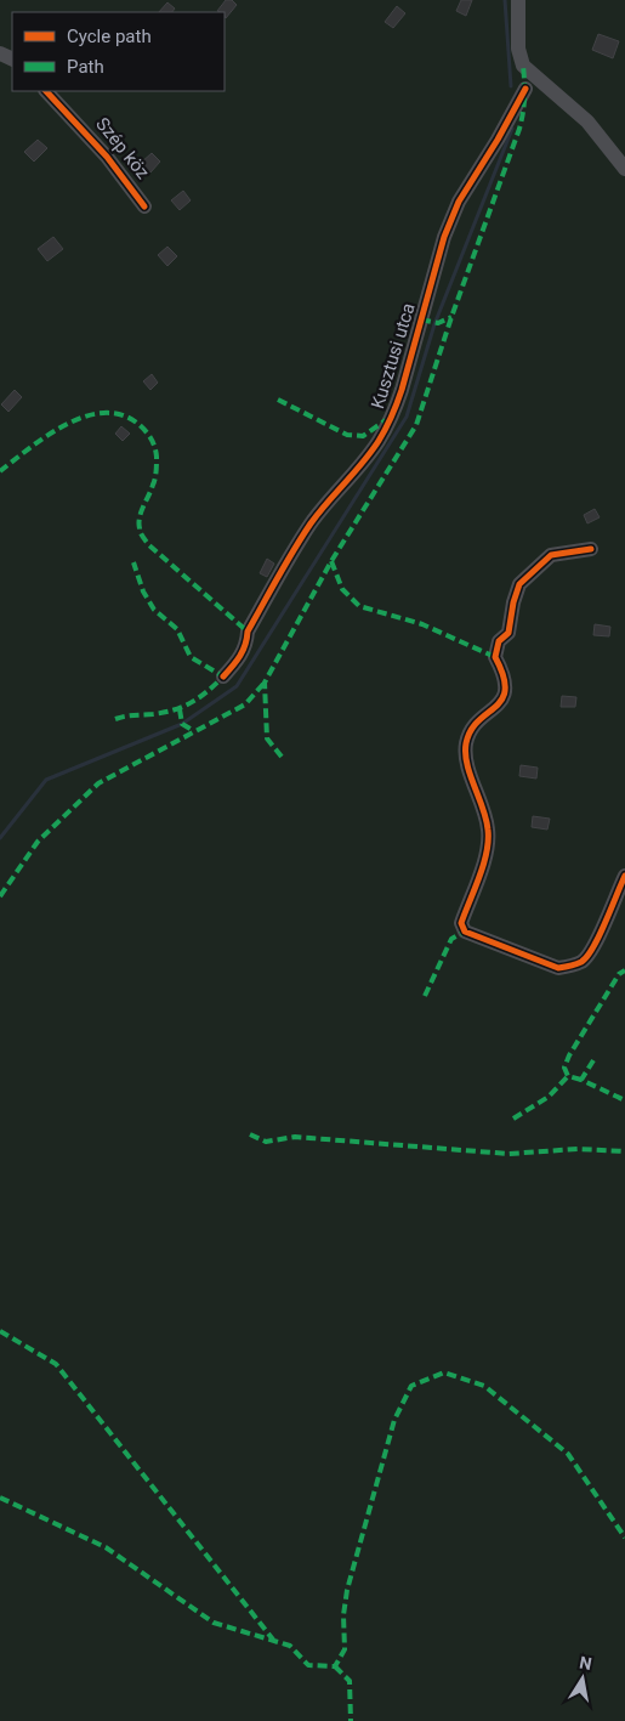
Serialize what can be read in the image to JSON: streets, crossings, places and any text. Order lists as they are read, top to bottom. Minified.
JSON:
{"streets":{"street":["Szép köz","Kusztusi utca"]},"legend":["Cycle path","Path"],"north":"top"}
